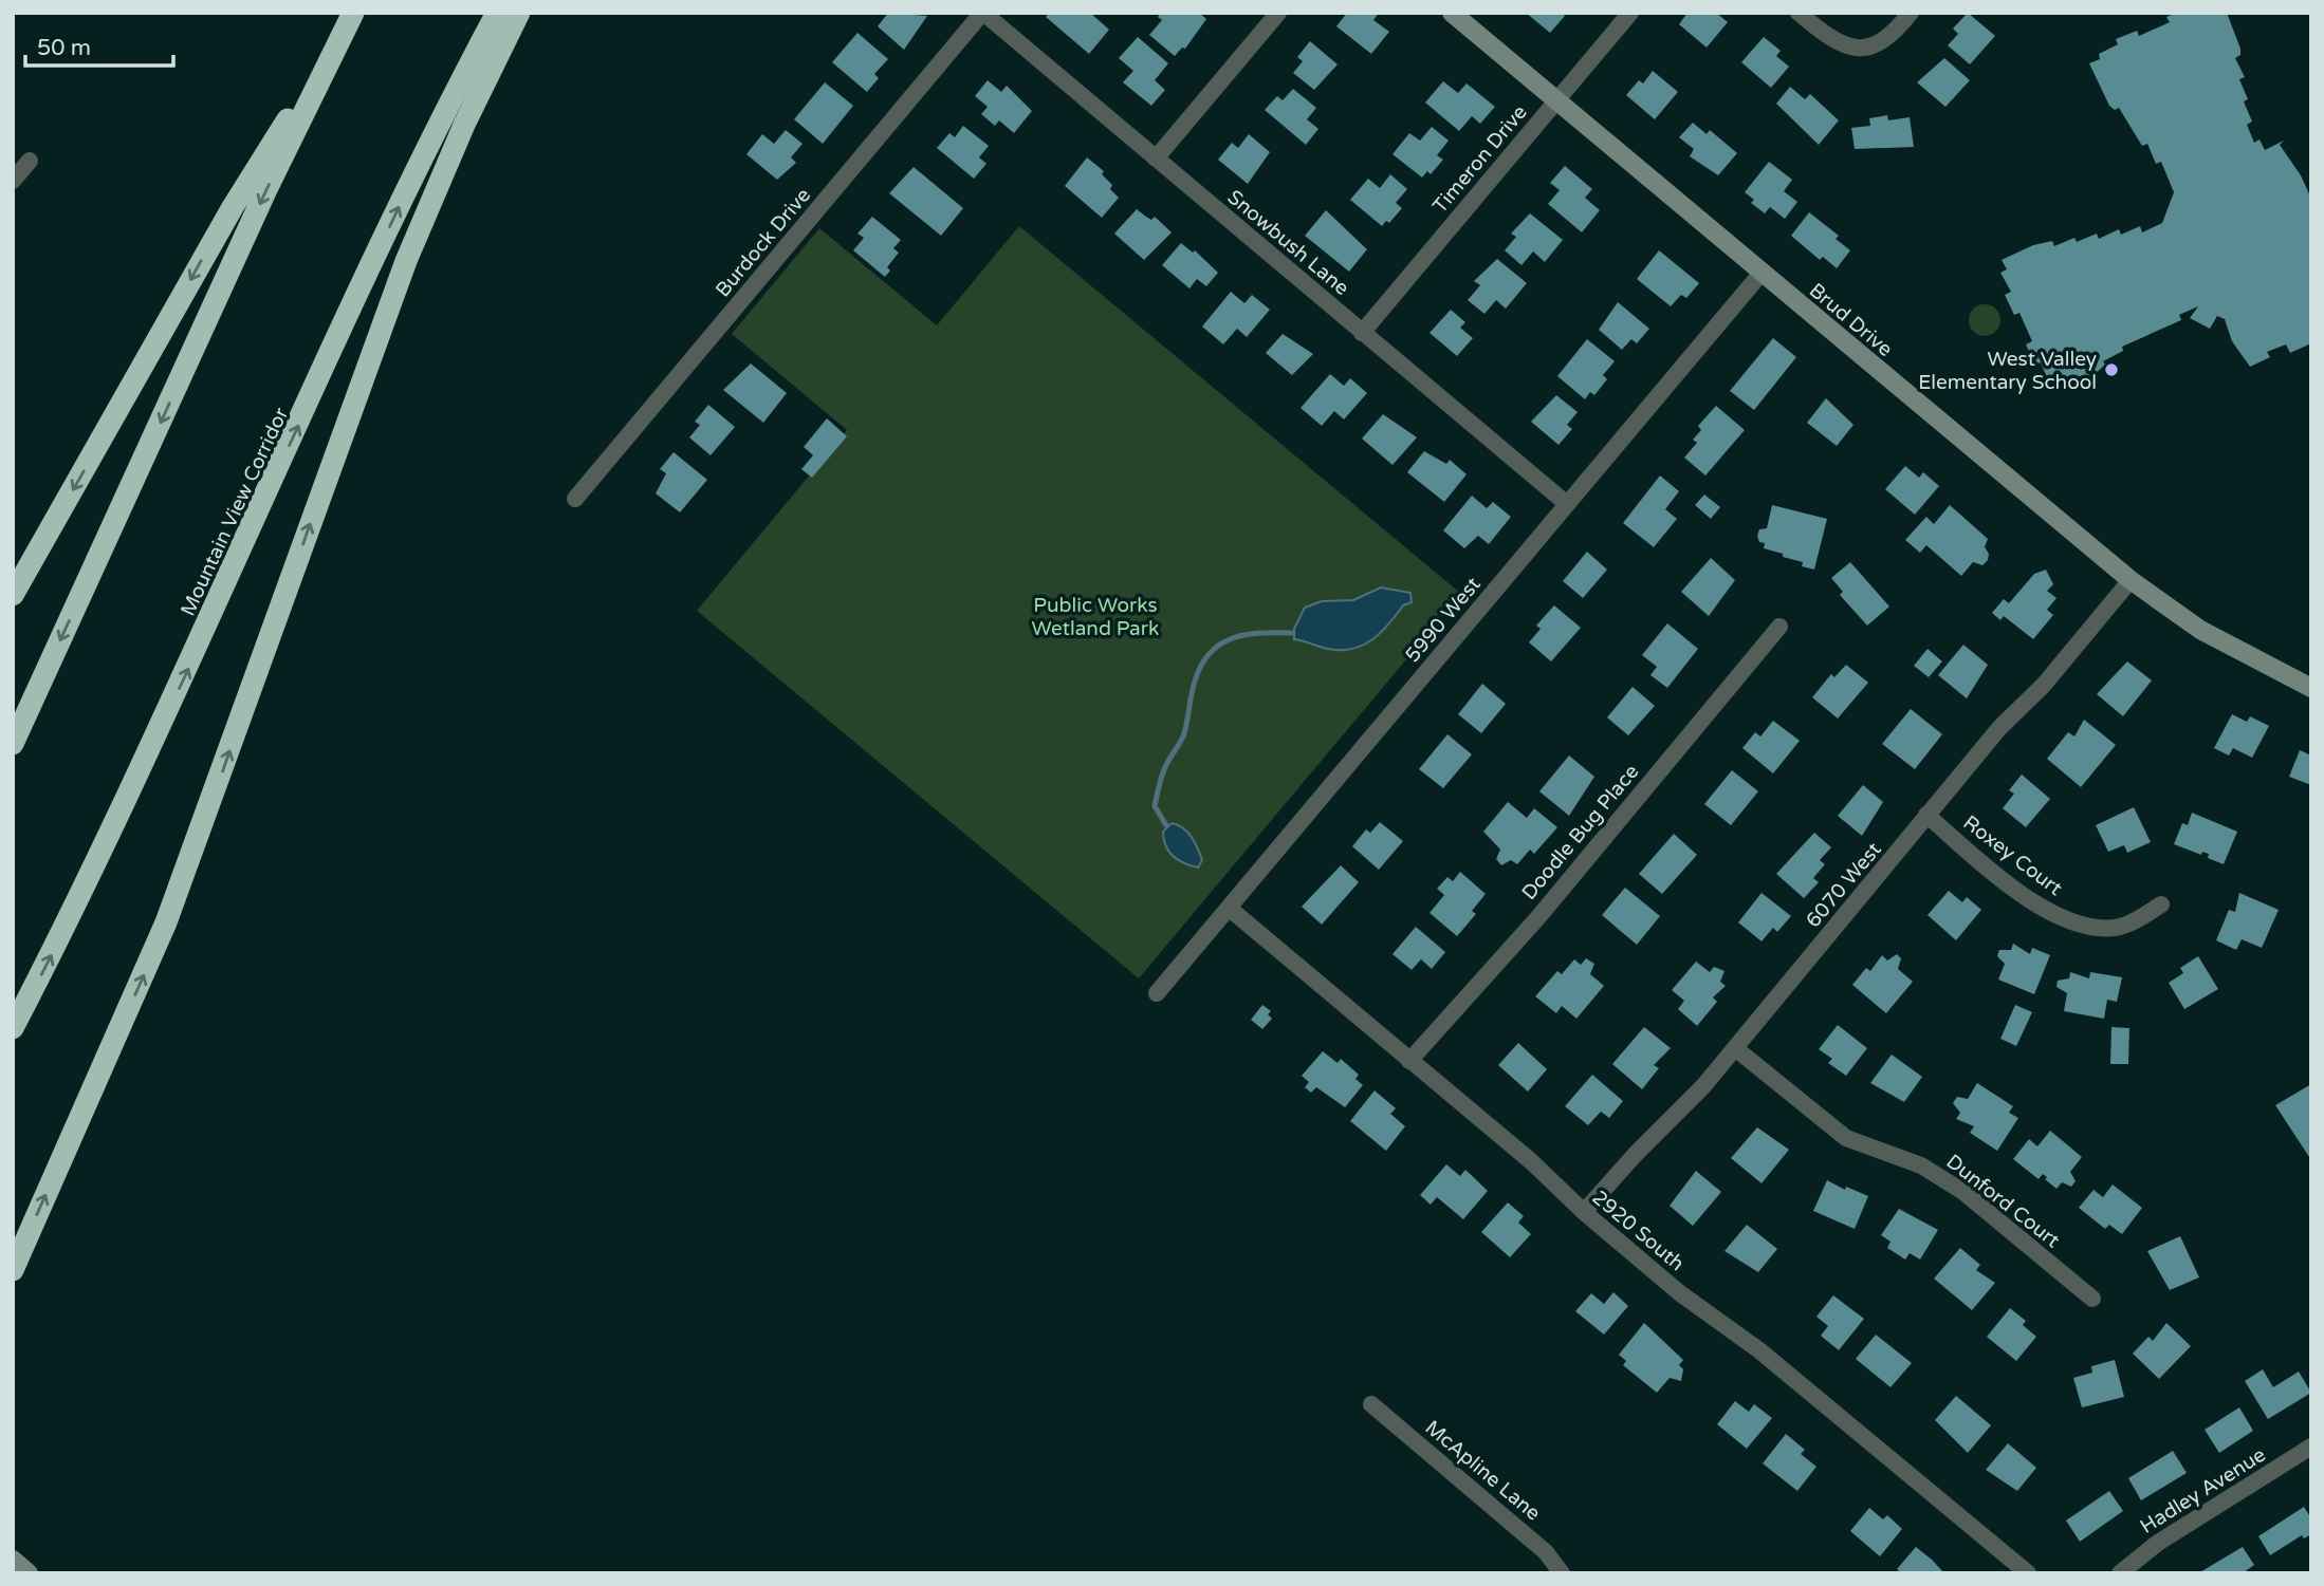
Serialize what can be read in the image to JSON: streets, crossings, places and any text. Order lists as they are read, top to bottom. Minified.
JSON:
{"streets":{"highway":["Mountain View Corridor"],"main road":["Brud Drive"],"street":["Timeron Drive","Burdock Drive","Snowbush Lane","5990 West","Doodle Bug Place","Roxey Court","6070 West","Dunford Court","2920 South","McApline Lane","Hadley Avenue"]},"crossings":[["Timeron Drive","Snowbush Lane"],["Timeron Drive","Brud Drive"],["Burdock Drive","Snowbush Lane"],["Snowbush Lane","5990 West"],["Brud Drive","5990 West"],["Brud Drive","6070 West"],["5990 West","2920 South"],["Doodle Bug Place","2920 South"],["Roxey Court","6070 West"],["6070 West","Dunford Court"],["6070 West","2920 South"]],"parks":["Public Works Wetland Park"],"places":["West Valley Elementary School"],"scale_bar":"50 m"}
